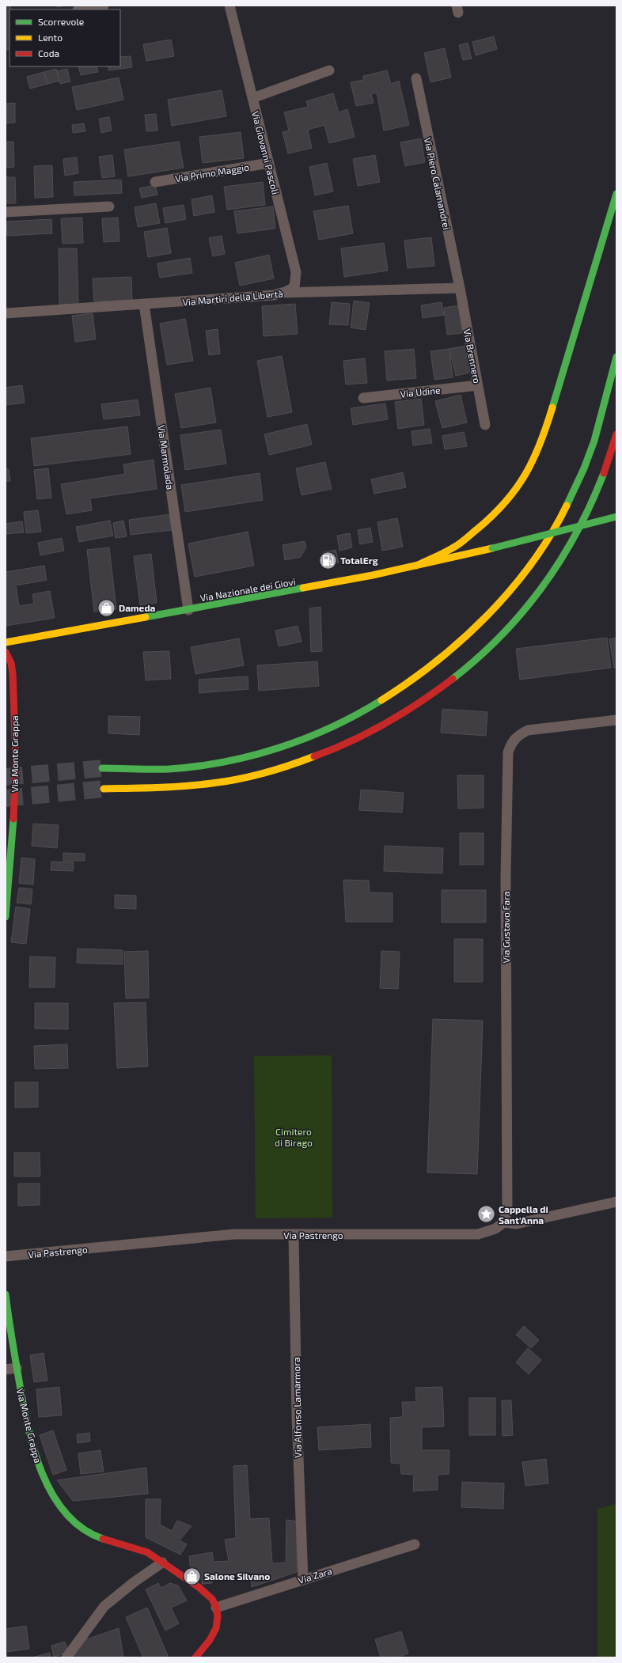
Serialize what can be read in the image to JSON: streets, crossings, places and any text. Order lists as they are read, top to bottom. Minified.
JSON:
{"streets":{"main road":["Via Nazionale dei Giovi","Via Monte Grappa"],"street":["Via Giovanni Pascoli","Via Primo Maggio","Via Piero Calamandrei","Via Martiri della Libertà","Via Brennero","Via Udine","Via Marmolada","Via Gustavo Fara","Via Pastrengo","Via Alfonso Lamarmora","Via Zara"]},"crossings":[["Via Giovanni Pascoli","Via Primo Maggio"],["Via Giovanni Pascoli","Via Martiri della Libertà"],["Via Piero Calamandrei","Via Martiri della Libertà"],["Via Piero Calamandrei","Via Brennero"],["Via Martiri della Libertà","Via Brennero"],["Via Martiri della Libertà","Via Marmolada"],["Via Brennero","Via Udine"],["Via Marmolada","Via Nazionale dei Giovi"],["Via Monte Grappa","Via Zara"],["Via Gustavo Fara","Via Pastrengo"],["Via Pastrengo","Via Alfonso Lamarmora"],["Via Alfonso Lamarmora","Via Zara"]],"parks":["Cimitero di Birago"],"places":{"fuel station":["TotalErg"],"shop":["Dameda","Salone Silvano"],"place":["Cappella di Sant'Anna"]},"legend":["Scorrevole","Lento","Coda"]}
